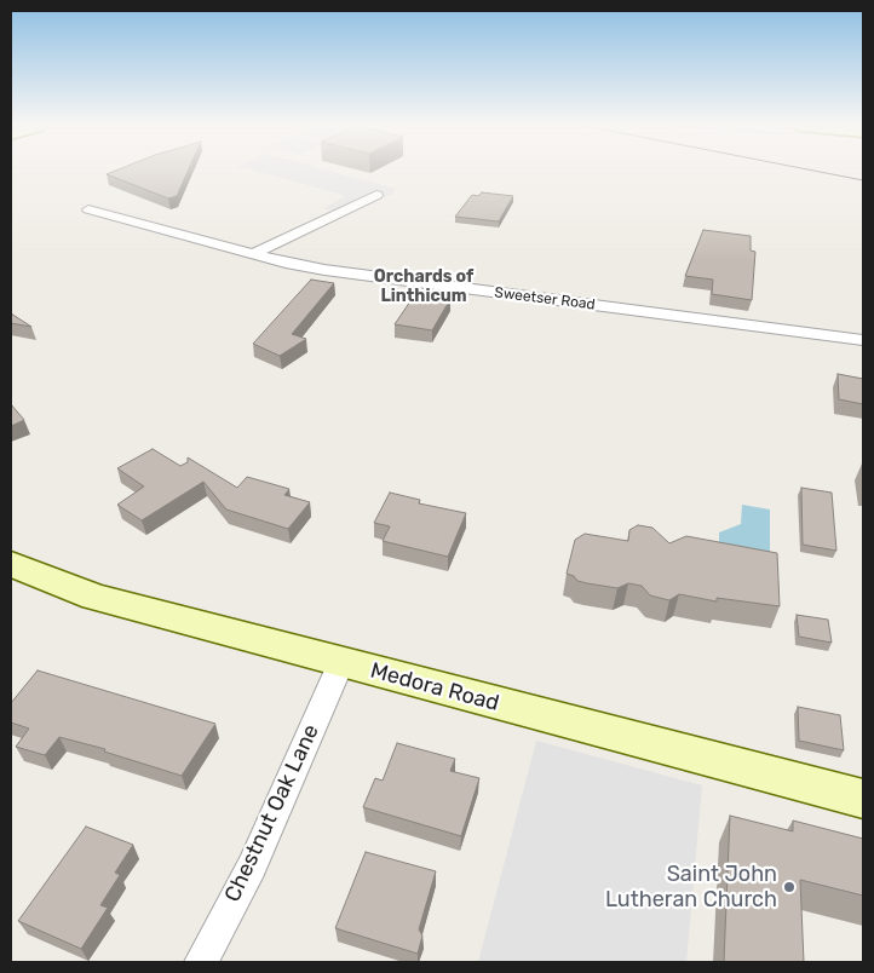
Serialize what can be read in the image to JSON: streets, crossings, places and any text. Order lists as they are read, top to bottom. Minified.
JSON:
{"streets":{"street":["Sweetser Road","Medora Road","Chestnut Oak Lane"]},"crossings":[["Medora Road","Chestnut Oak Lane"]],"districts":["Orchards of Linthicum"],"places":["Saint John Lutheran Church"]}
